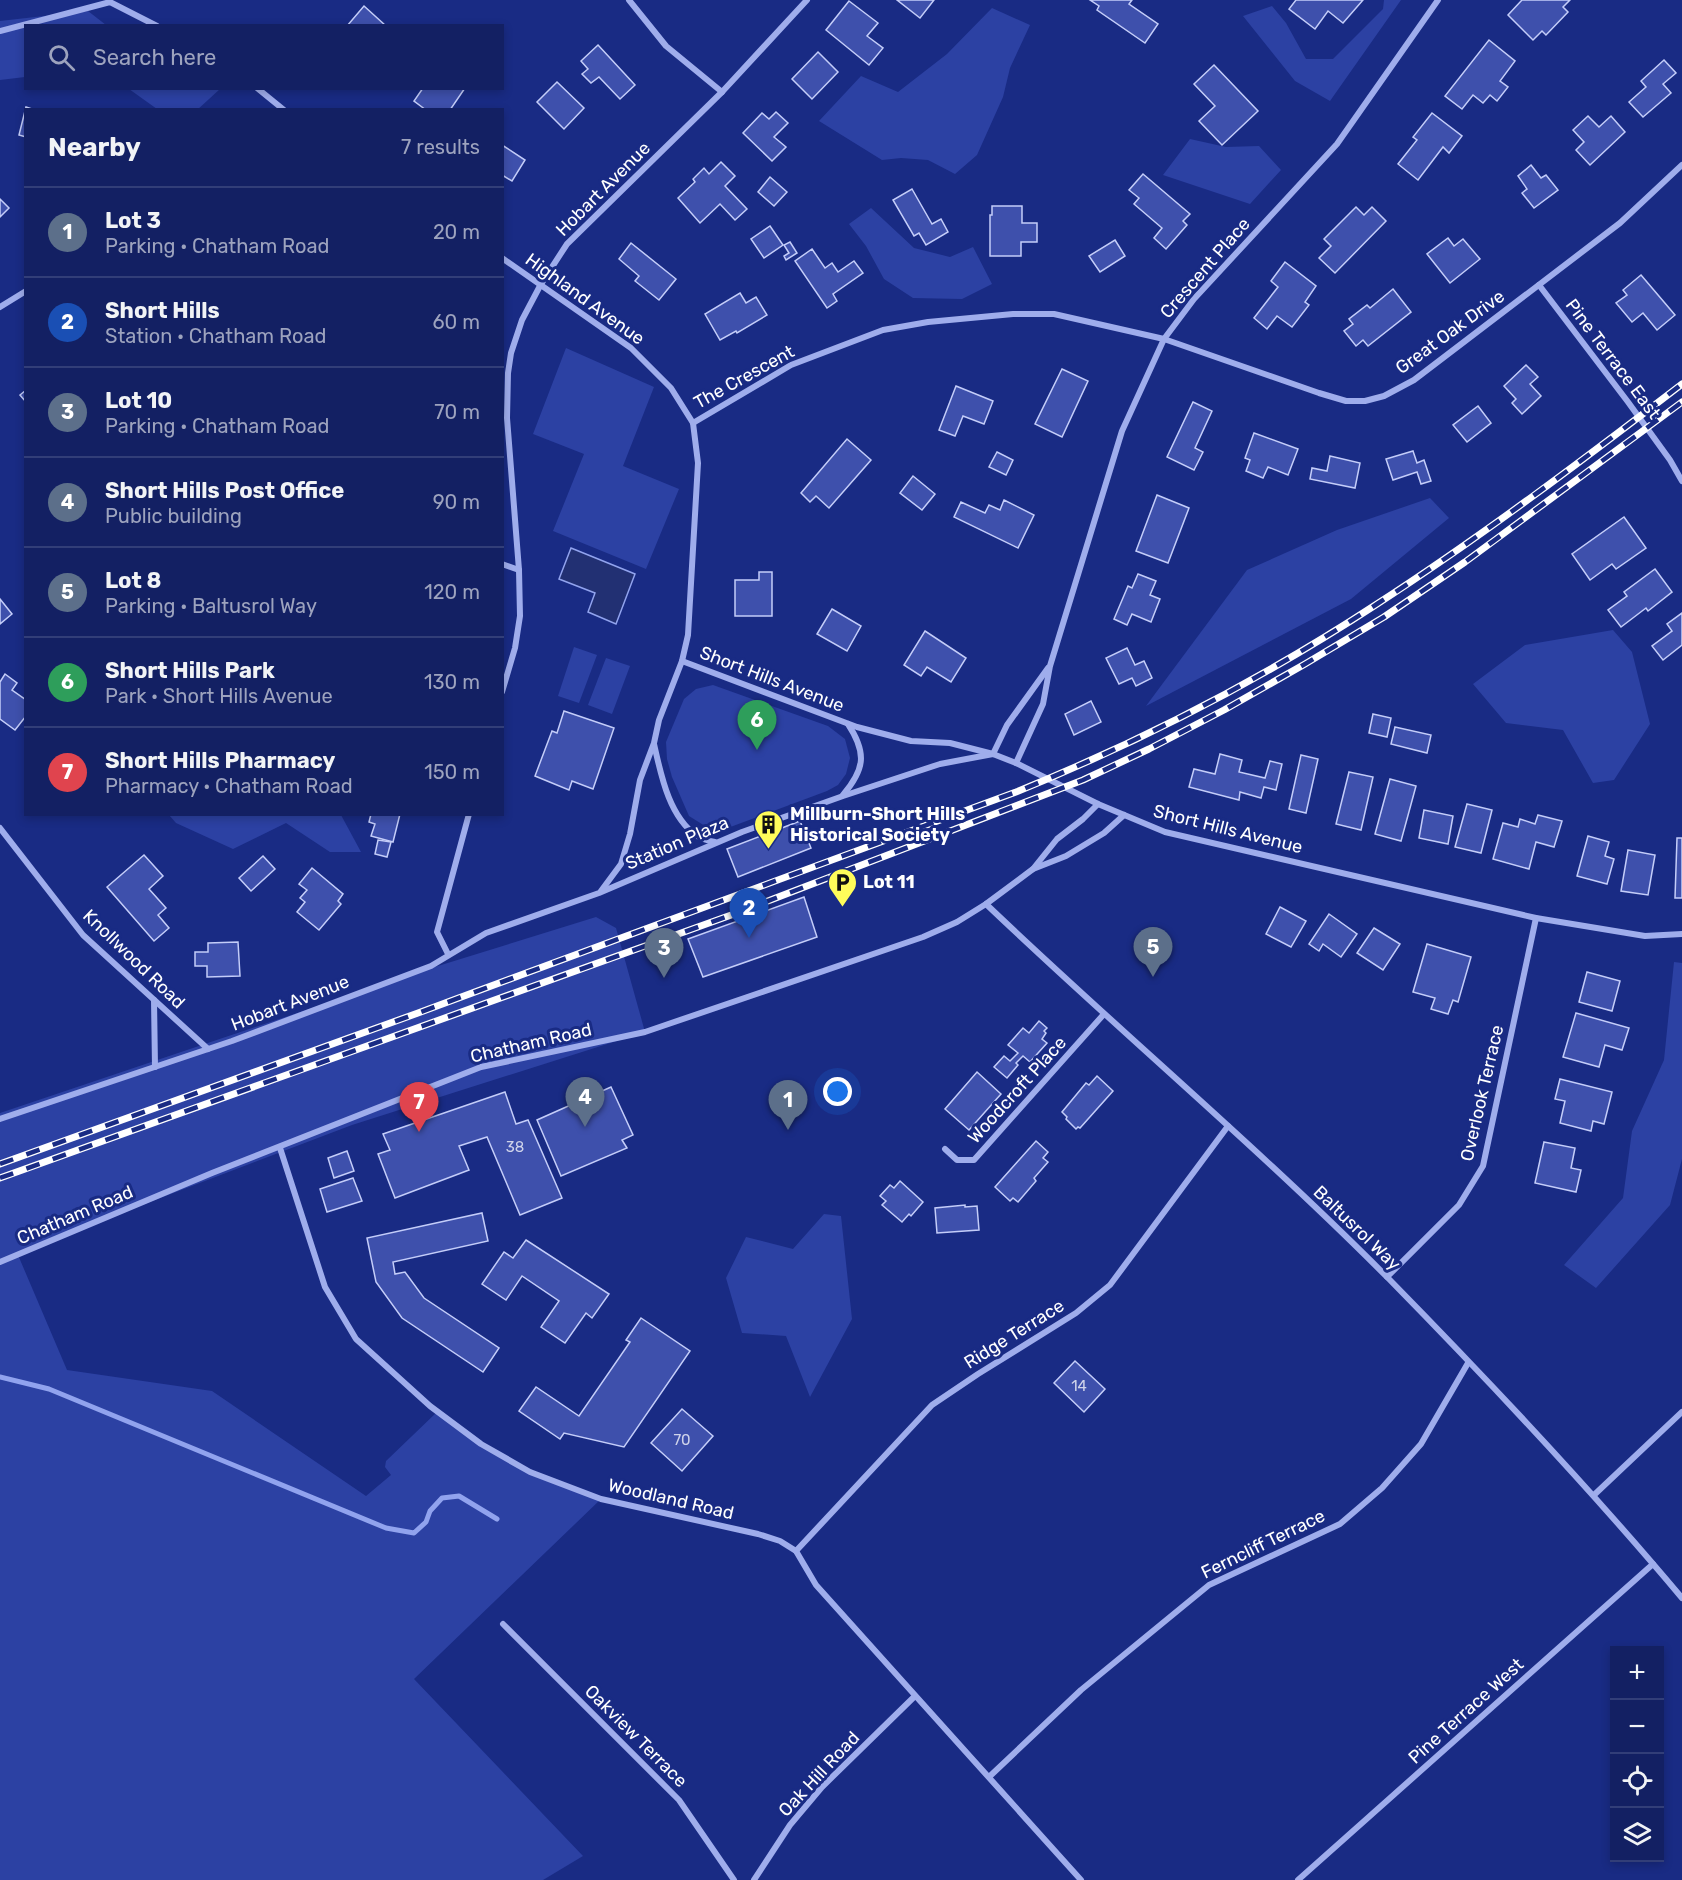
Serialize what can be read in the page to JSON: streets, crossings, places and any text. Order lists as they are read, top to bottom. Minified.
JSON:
{"streets":{"street":["Hobart Avenue","Crescent Place","Highland Avenue","Great Oak Drive","Pine Terrace East","The Crescent","Short Hills Avenue","Station Plaza","Knollwood Road","Chatham Road","Woodcroft Place","Overlook Terrace","Baltusrol Way","Ridge Terrace","Woodland Road","Ferncliff Terrace","Pine Terrace West","Oakview Terrace","Oak Hill Road"]},"crossings":[["Hobart Avenue","Highland Avenue"],["Hobart Avenue","Station Plaza"],["Hobart Avenue","Knollwood Road"],["Crescent Place","Great Oak Drive"],["Crescent Place","The Crescent"],["Crescent Place","Short Hills Avenue"],["Crescent Place","Station Plaza"],["Highland Avenue","The Crescent"],["Great Oak Drive","Pine Terrace East"],["Great Oak Drive","The Crescent"],["The Crescent","Short Hills Avenue"],["The Crescent","Station Plaza"],["Short Hills Avenue","Station Plaza"],["Short Hills Avenue","Chatham Road"],["Short Hills Avenue","Overlook Terrace"],["Chatham Road","Baltusrol Way"],["Chatham Road","Woodland Road"],["Woodcroft Place","Baltusrol Way"],["Overlook Terrace","Baltusrol Way"],["Baltusrol Way","Ridge Terrace"],["Baltusrol Way","Ferncliff Terrace"],["Baltusrol Way","Pine Terrace West"],["Ridge Terrace","Woodland Road"]],"places":{"building":["Millburn-Short Hills Historical Society"],"parking":["Lot 11"]},"house_numbers":["38","14","70"],"page":{"search":"Search here","heading":["Nearby","7 results"],"list":[{"mark":"1","name":"Lot 3","note":"Parking · Chatham Road","value":"20 m"},{"mark":"2","name":"Short Hills","note":"Station · Chatham Road","value":"60 m"},{"mark":"3","name":"Lot 10","note":"Parking · Chatham Road","value":"70 m"},{"mark":"4","name":"Short Hills Post Office","note":"Public building","value":"90 m"},{"mark":"5","name":"Lot 8","note":"Parking · Baltusrol Way","value":"120 m"},{"mark":"6","name":"Short Hills Park","note":"Park · Short Hills Avenue","value":"130 m"},{"mark":"7","name":"Short Hills Pharmacy","note":"Pharmacy · Chatham Road","value":"150 m"}],"pins":["6","2","5","3","4","1","7"],"map_buttons":["+","−"]}}
